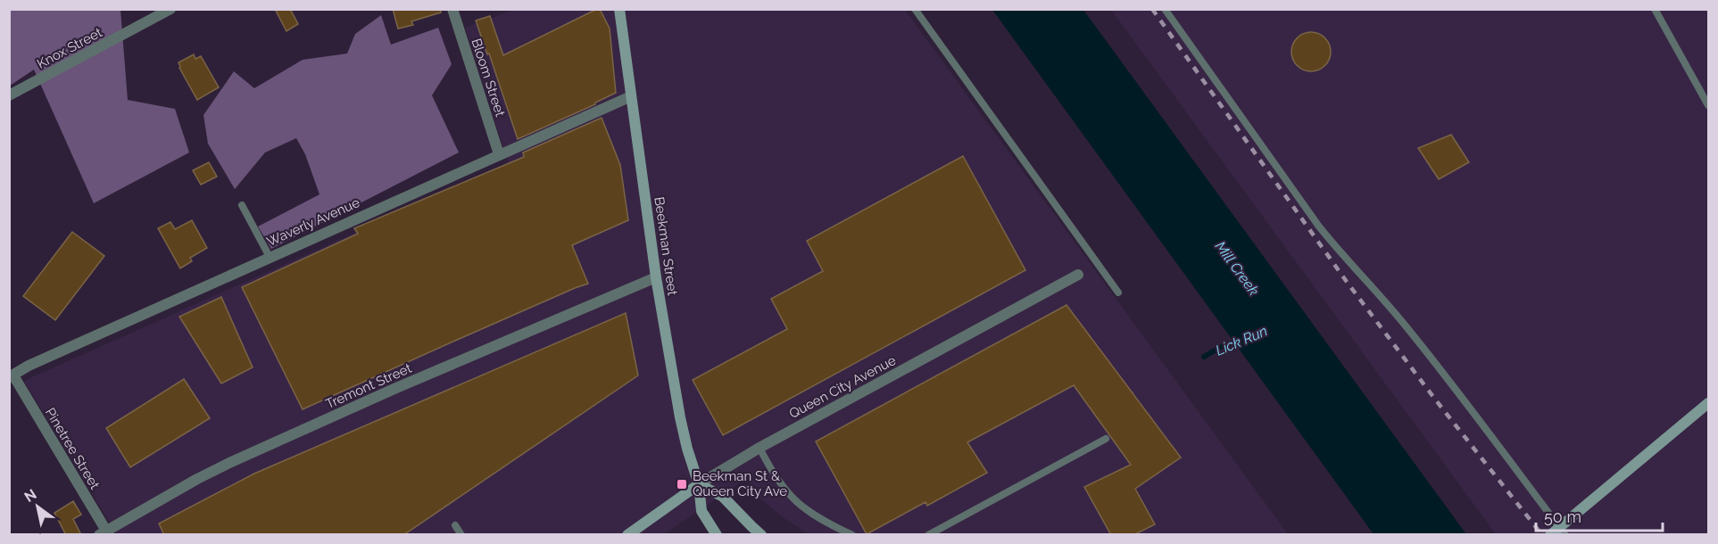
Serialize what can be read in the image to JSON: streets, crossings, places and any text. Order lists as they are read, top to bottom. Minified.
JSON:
{"streets":{"main road":["Beekman Street","Queen City Avenue"],"street":["Knox Street","Bloom Street","Waverly Avenue","Tremont Street","Pinetree Street"]},"crossings":[["Bloom Street","Waverly Avenue"],["Waverly Avenue","Beekman Street"],["Waverly Avenue","Pinetree Street"],["Beekman Street","Tremont Street"],["Beekman Street","Queen City Avenue"],["Tremont Street","Pinetree Street"]],"water":["Mill Creek","Lick Run"],"places":{"transit":["Beekman St & Queen City Ave"]},"scale_bar":"50 m","north":"top left"}
